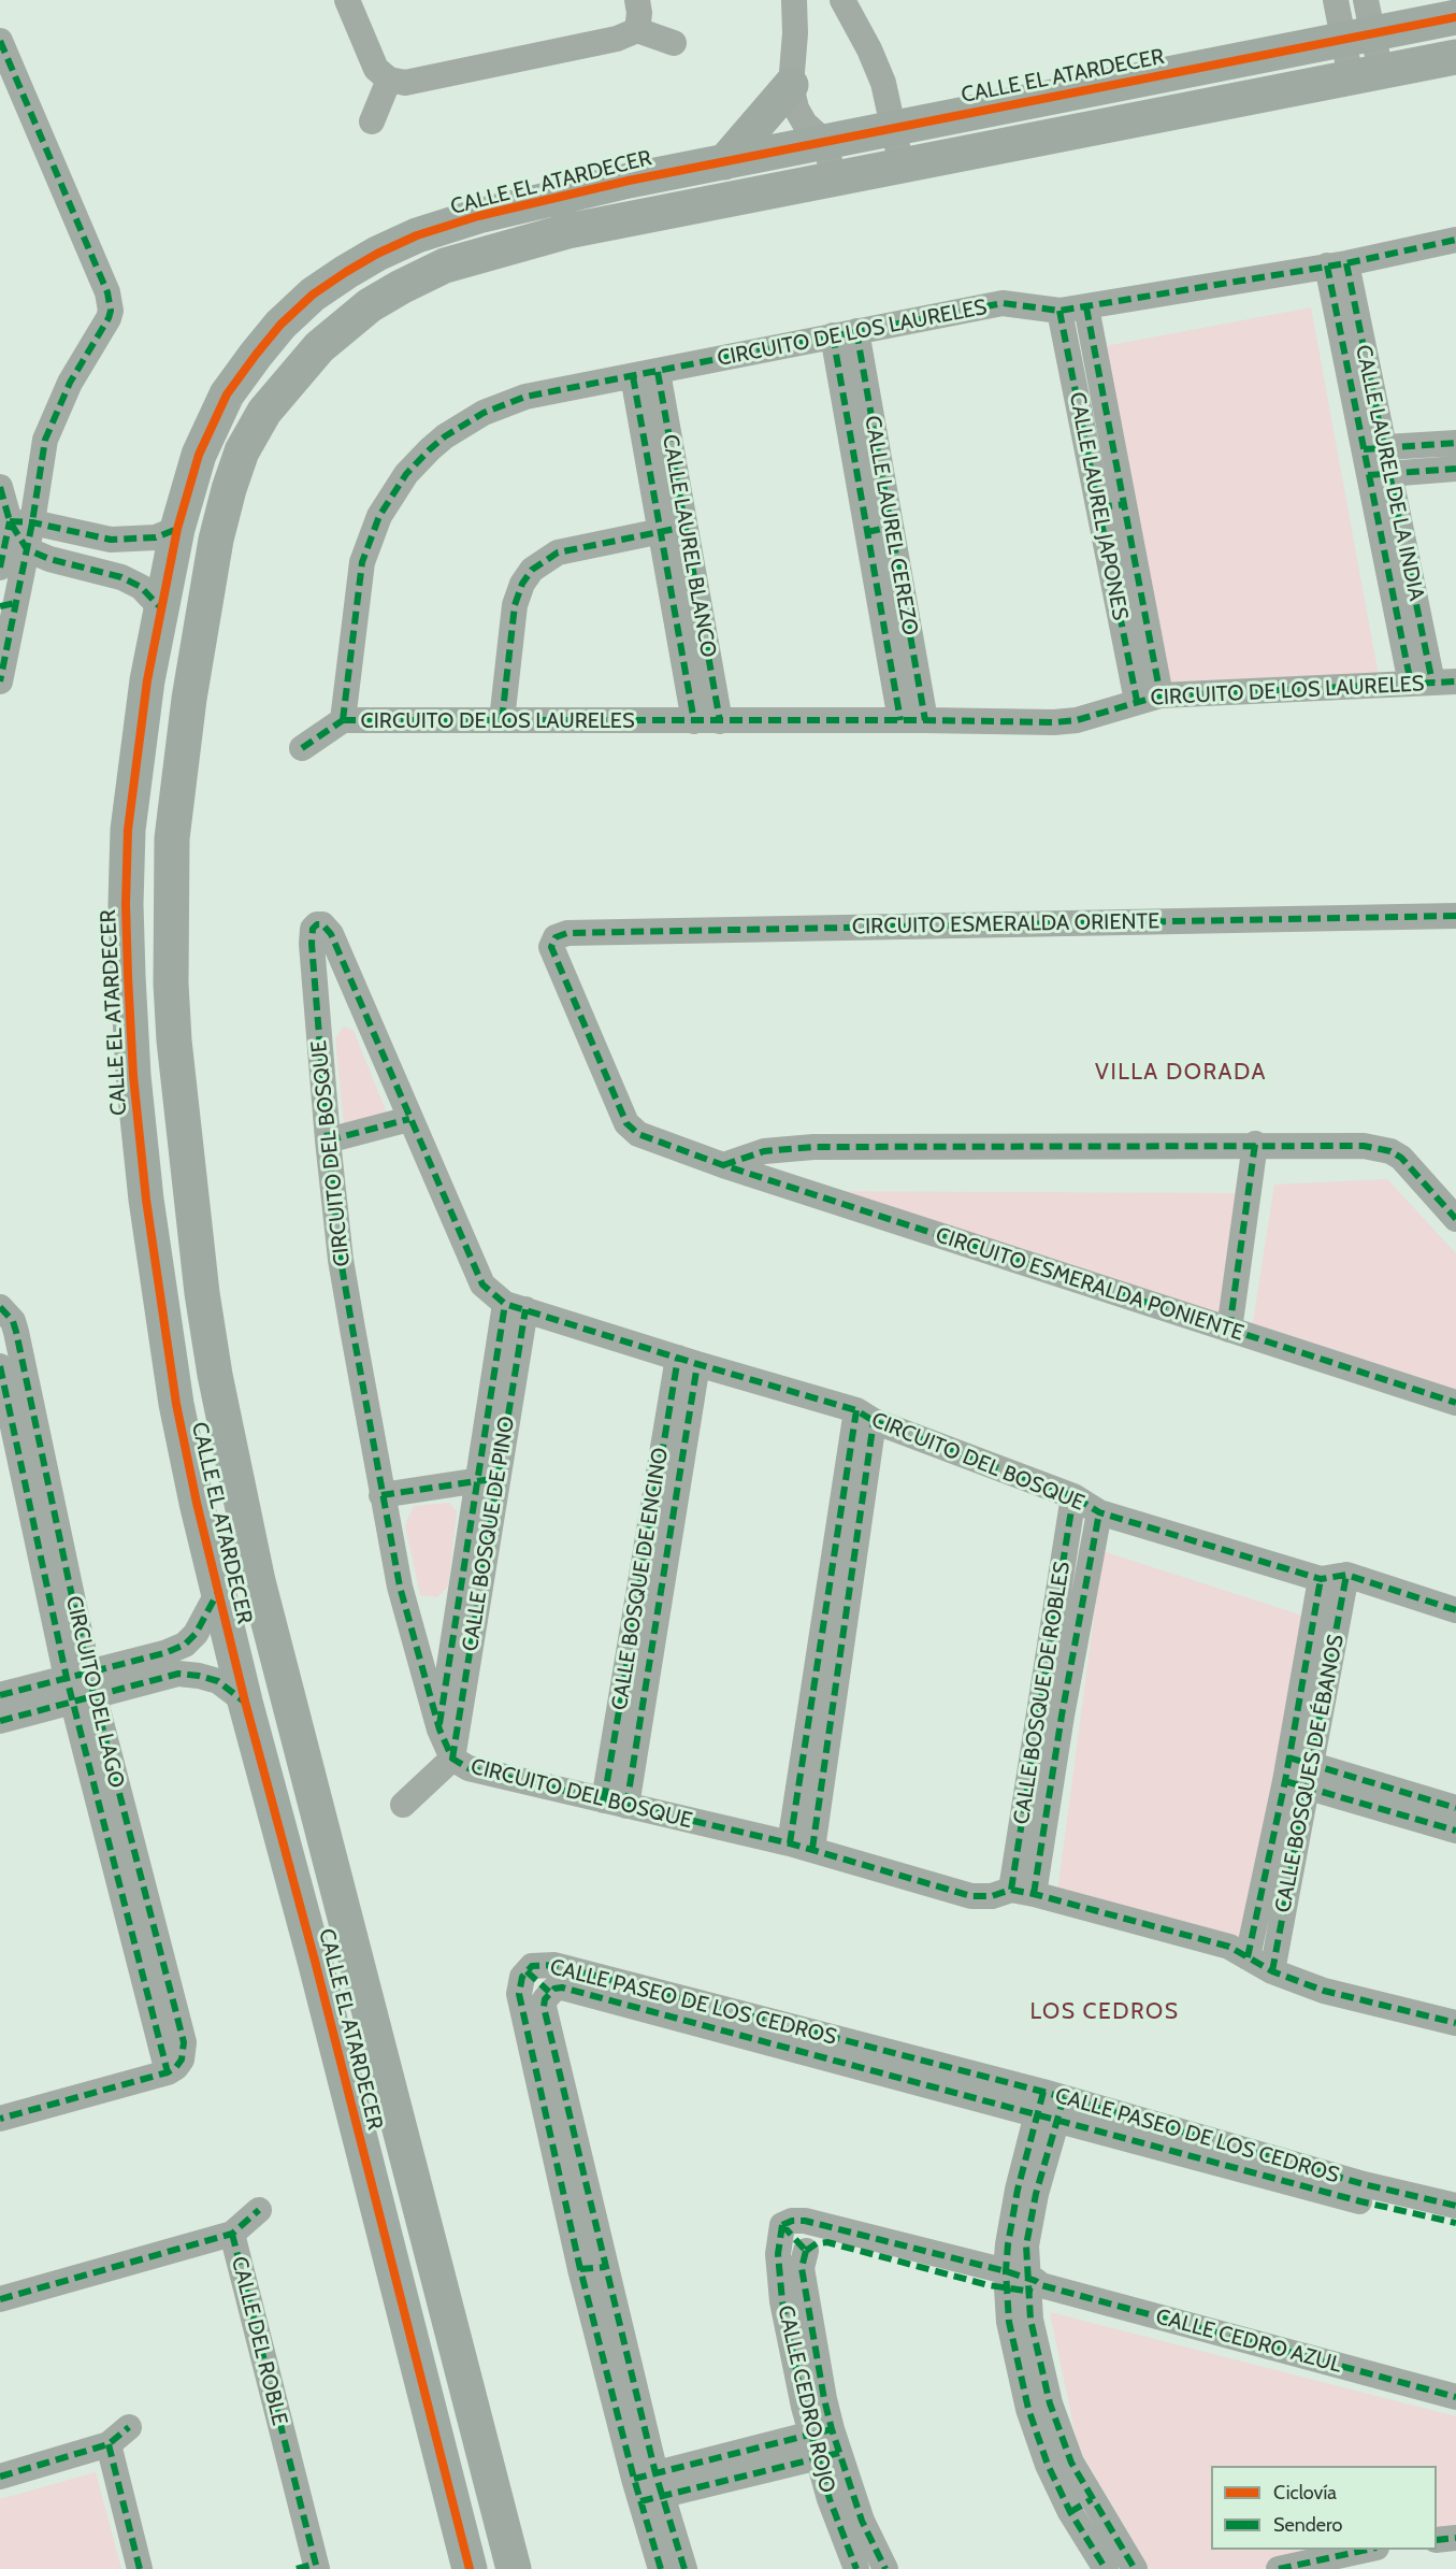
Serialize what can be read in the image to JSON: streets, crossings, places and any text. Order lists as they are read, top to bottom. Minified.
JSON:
{"streets":{"street":["CALLE EL ATARDECER","CIRCUITO DE LOS LAURELES","CALLE LAUREL DE LA INDIA","CALLE LAUREL JAPONES","CALLE LAUREL CEREZO","CALLE LAUREL BLANCO","CIRCUITO ESMERALDA ORIENTE","CIRCUITO DEL BOSQUE","CIRCUITO ESMERALDA PONIENTE","CALLE BOSQUE DE PINO","CALLE BOSQUE DE ENCINO","CIRCUITO DEL LAGO","CALLE BOSQUE DE ROBLES","CALLE BOSQUES DE ÉBANOS","CALLE PASEO DE LOS CEDROS","CALLE DEL ROBLE","CALLE CEDRO AZUL","CALLE CEDRO ROJO"]},"crossings":[["CIRCUITO DE LOS LAURELES","CALLE LAUREL DE LA INDIA"],["CIRCUITO DE LOS LAURELES","CALLE LAUREL JAPONES"],["CIRCUITO DE LOS LAURELES","CALLE LAUREL CEREZO"],["CIRCUITO DE LOS LAURELES","CALLE LAUREL BLANCO"],["CIRCUITO ESMERALDA ORIENTE","CIRCUITO ESMERALDA PONIENTE"],["CIRCUITO DEL BOSQUE","CALLE BOSQUE DE PINO"],["CIRCUITO DEL BOSQUE","CALLE BOSQUE DE ENCINO"],["CIRCUITO DEL BOSQUE","CALLE BOSQUE DE ROBLES"],["CIRCUITO DEL BOSQUE","CALLE BOSQUES DE ÉBANOS"],["CALLE CEDRO AZUL","CALLE CEDRO ROJO"]],"districts":["VILLA DORADA","LOS CEDROS"],"legend":["Ciclovía","Sendero"]}
